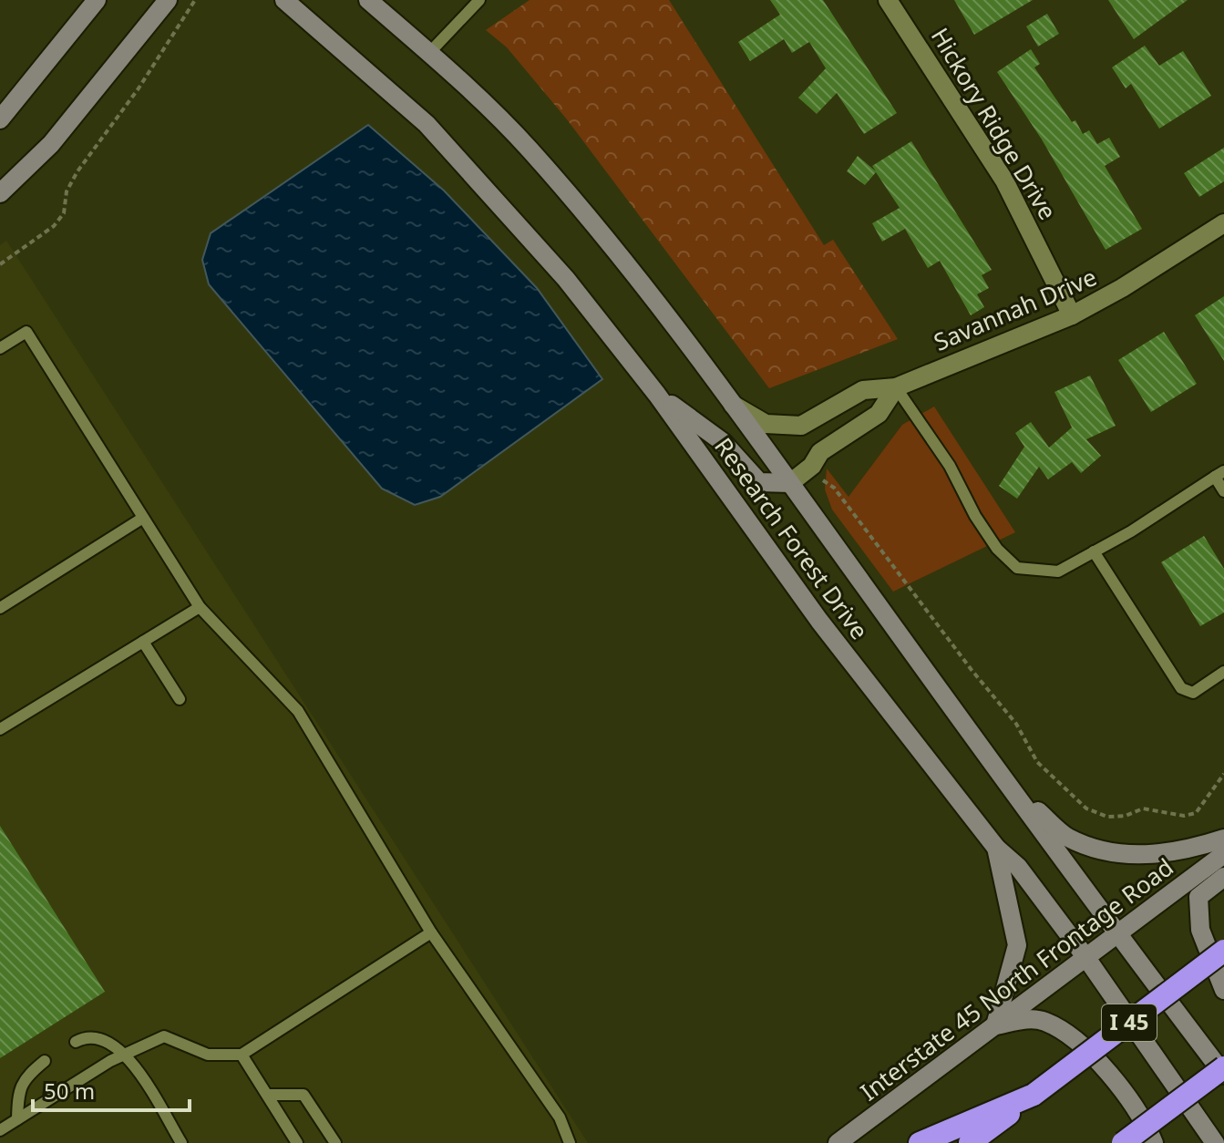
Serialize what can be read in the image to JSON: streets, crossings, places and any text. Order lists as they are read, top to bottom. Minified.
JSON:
{"streets":{"highway":["I 45"],"main road":["Research Forest Drive","Interstate 45 North Frontage Road"],"street":["Hickory Ridge Drive","Savannah Drive"]},"crossings":[["Hickory Ridge Drive","Savannah Drive"],["Savannah Drive","Research Forest Drive"],["Research Forest Drive","Interstate 45 North Frontage Road"]],"scale_bar":"50 m"}
